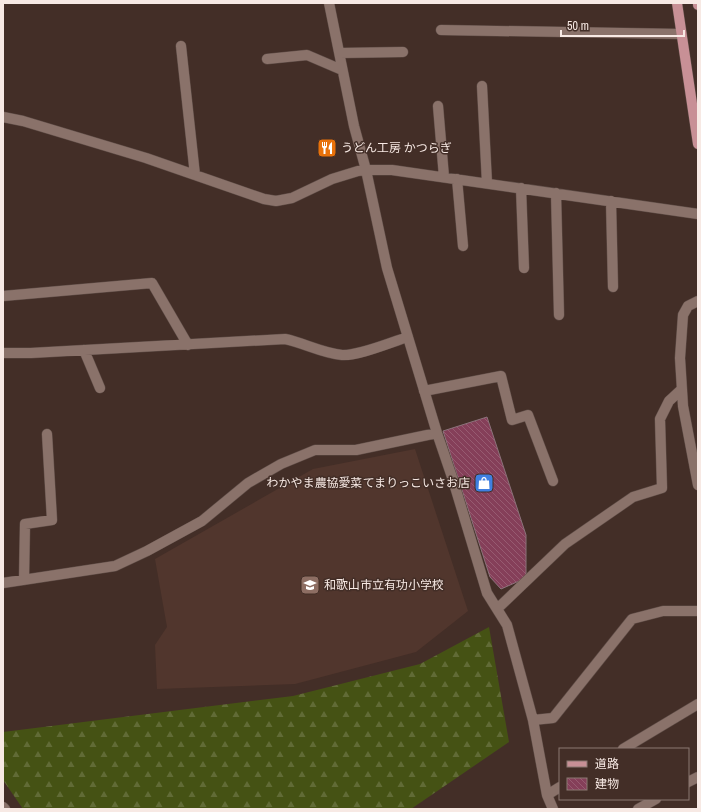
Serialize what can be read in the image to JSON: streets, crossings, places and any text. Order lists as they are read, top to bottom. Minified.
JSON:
{"places":{"restaurant":["うどん工房 かつらぎ"],"shop":["わかやま農協愛菜てまりっこいさお店"],"school or university":["和歌山市立有功小学校"]},"legend":["道路","建物"],"scale_bar":"50 m"}
